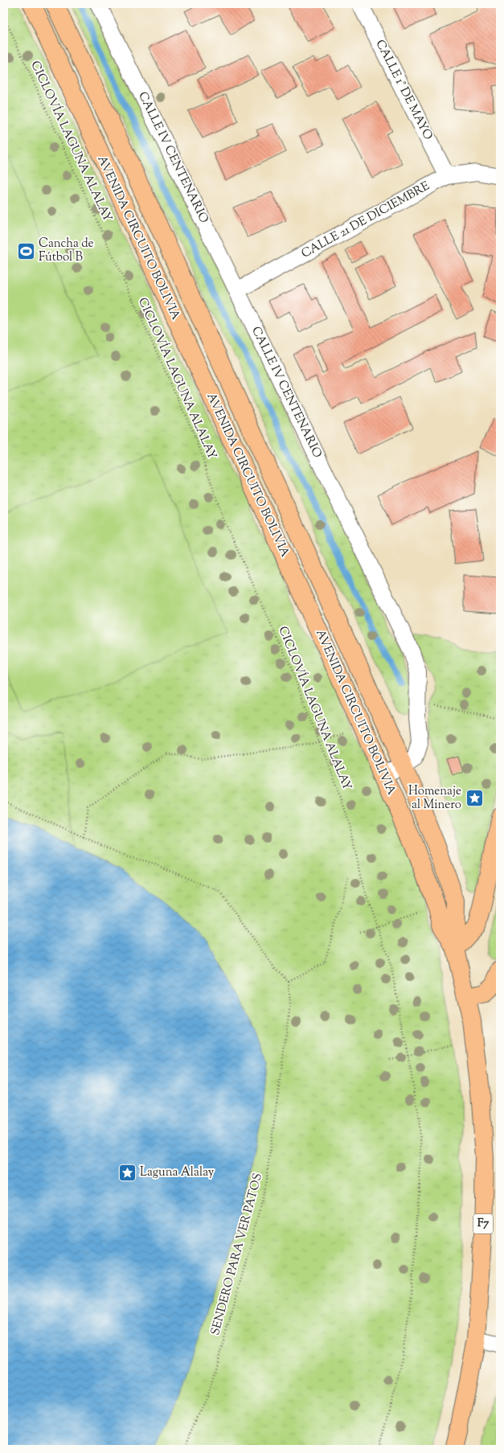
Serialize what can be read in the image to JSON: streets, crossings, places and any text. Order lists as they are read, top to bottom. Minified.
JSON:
{"streets":{"main road":["AVENIDA CIRCUITO BOLIVIA","F7"],"street":["CALLE 1° DE MAYO","CALLE IV CENTENARIO","CALLE 21 DE DICIEMBRE"],"path":["CICLOVÍA LAGUNA ALALAY","SENDERO PARA VER PATOS"]},"crossings":[["CALLE 1° DE MAYO","CALLE 21 DE DICIEMBRE"],["CALLE IV CENTENARIO","CALLE 21 DE DICIEMBRE"],["CALLE IV CENTENARIO","AVENIDA CIRCUITO BOLIVIA"]],"places":{"sports":["Cancha de Fútbol B"],"place":["Homenaje al Minero","Laguna Alalay"]}}
